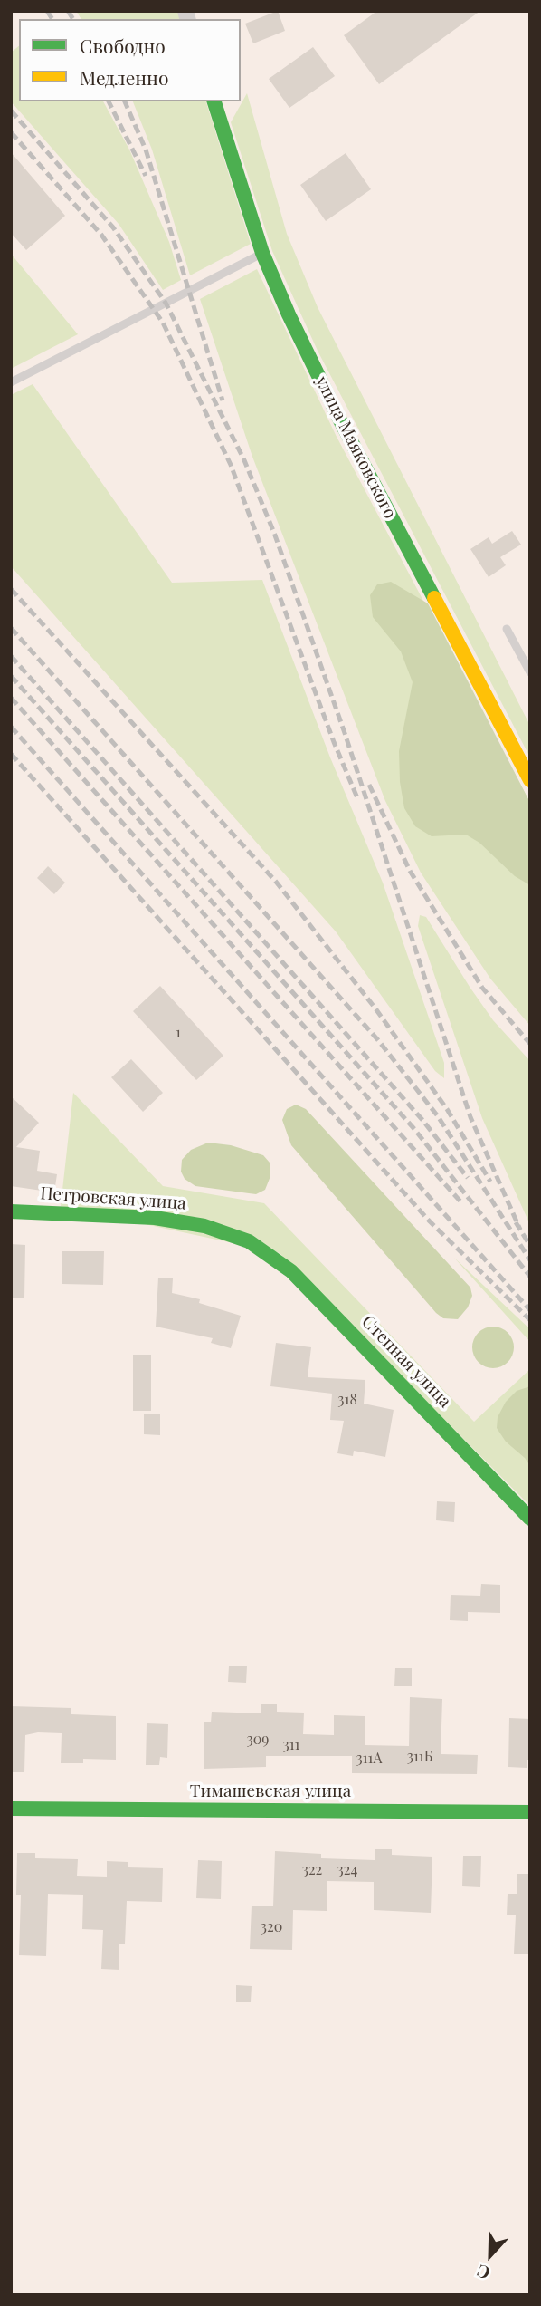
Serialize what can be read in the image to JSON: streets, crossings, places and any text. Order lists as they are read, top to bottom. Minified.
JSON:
{"streets":{"street":["улица Маяковского","Петровская улица","Степная улица","Тимашевская улица"]},"crossings":[["Петровская улица","Степная улица"]],"house_numbers":["1","318","309","311","311Б","311А","322","324","320"],"legend":["Свободно","Медленно"],"north":"bottom"}
